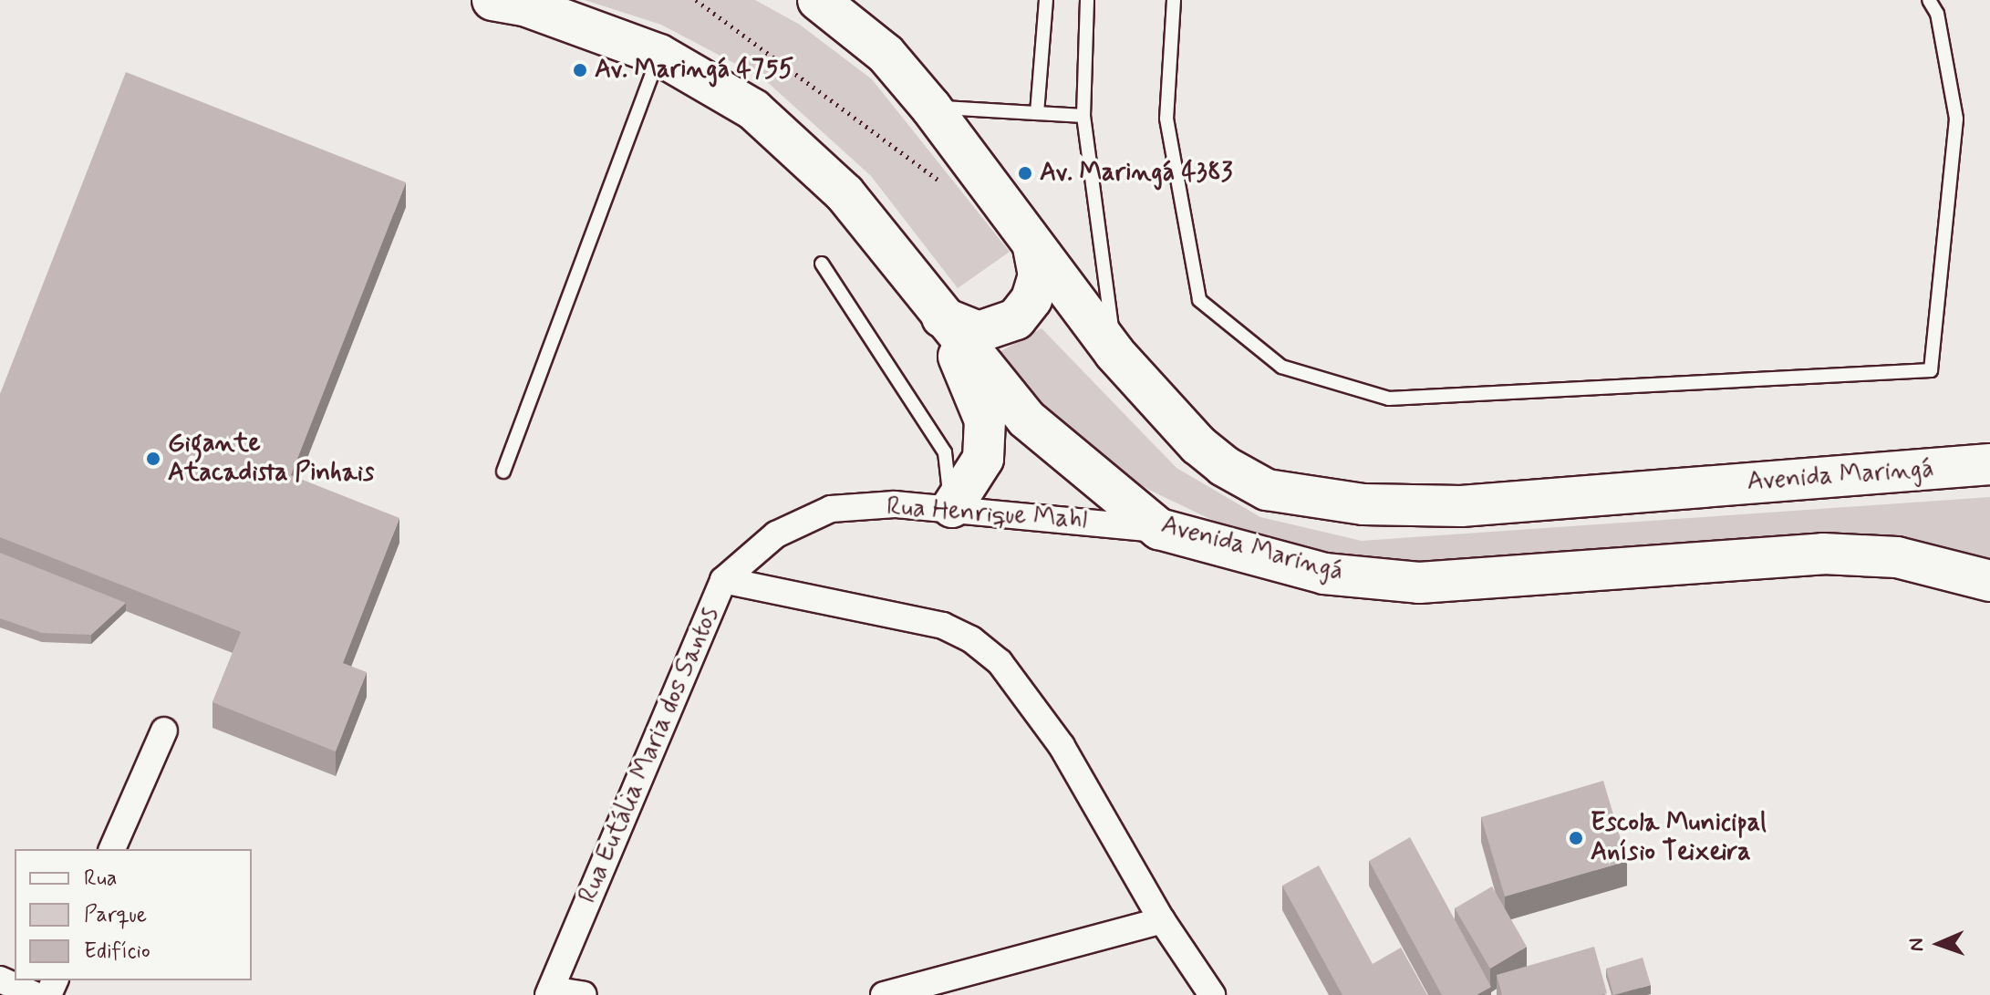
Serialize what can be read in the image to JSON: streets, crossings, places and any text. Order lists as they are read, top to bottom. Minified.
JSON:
{"streets":{"main road":["Avenida Maringá"],"street":["Rua Henrique Mahl","Rua Eutália Maria dos Santos"]},"crossings":[["Avenida Maringá","Rua Henrique Mahl"],["Rua Henrique Mahl","Rua Eutália Maria dos Santos"]],"places":["Av. Maringá 4755","Av. Maringá 4383","Gigante Atacadista Pinhais","Escola Municipal Anísio Teixeira"],"legend":["Rua","Parque","Edifício"],"north":"left"}
